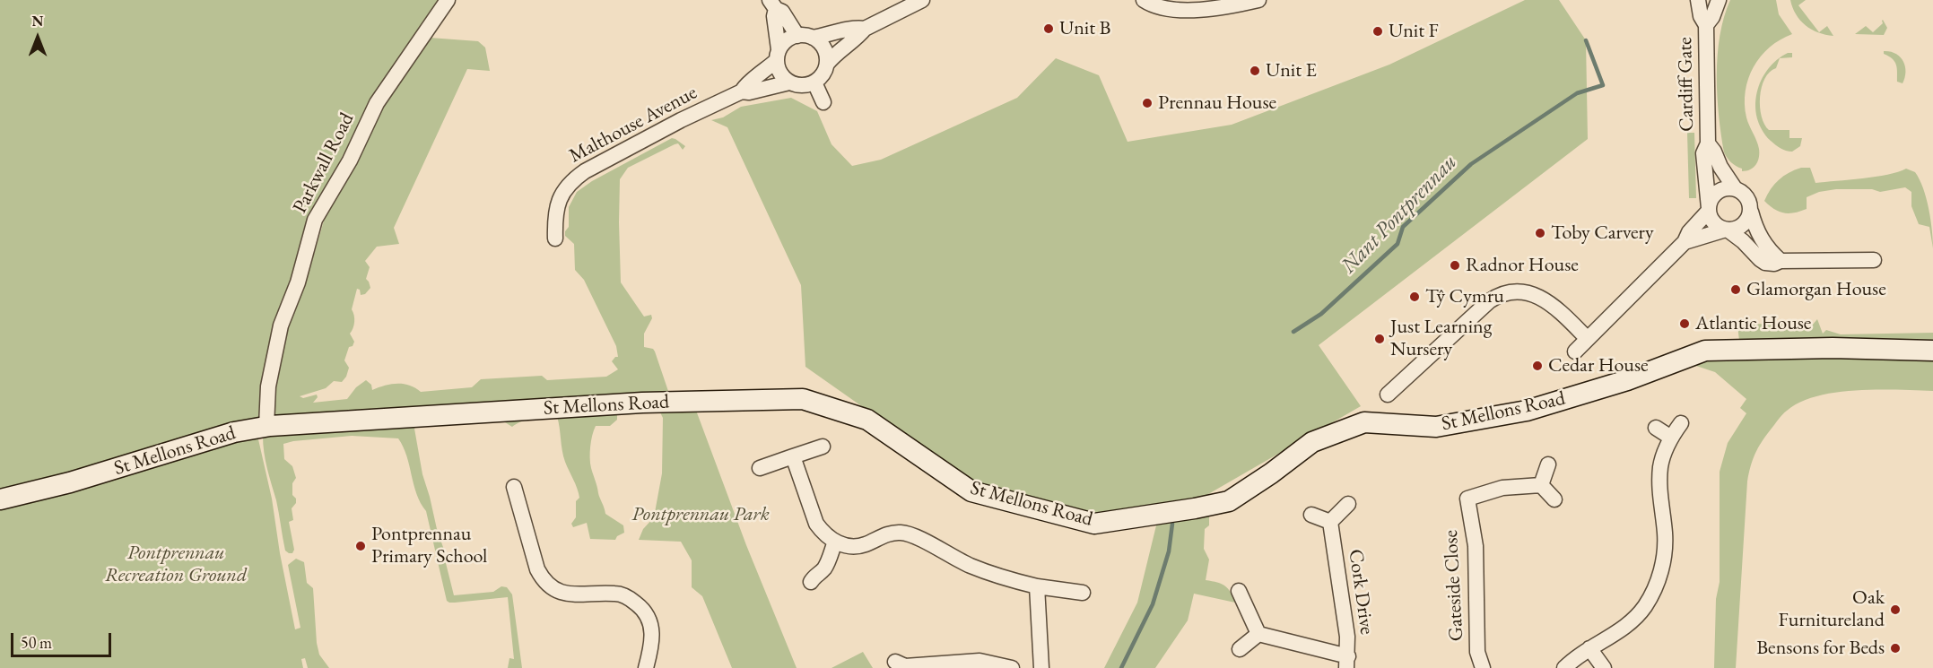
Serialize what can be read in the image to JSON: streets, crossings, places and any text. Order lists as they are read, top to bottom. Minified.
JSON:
{"streets":{"main road":["St Mellons Road"],"street":["Cardiff Gate","Malthouse Avenue","Parkwall Road","Gateside Close","Cork Drive"]},"crossings":[["Parkwall Road","St Mellons Road"]],"water":["Nant Pontprennau"],"parks":["Pontprennau Park","Pontprennau Recreation Ground"],"places":["Unit B","Unit F","Unit E","Prennau House","Toby Carvery","Radnor House","Glamorgan House","Tŷ Cymru","Atlantic House","Just Learning Nursery","Cedar House","Pontprennau Primary School","Oak Furnitureland","Bensons for Beds"],"scale_bar":"50 m","north":"top"}
